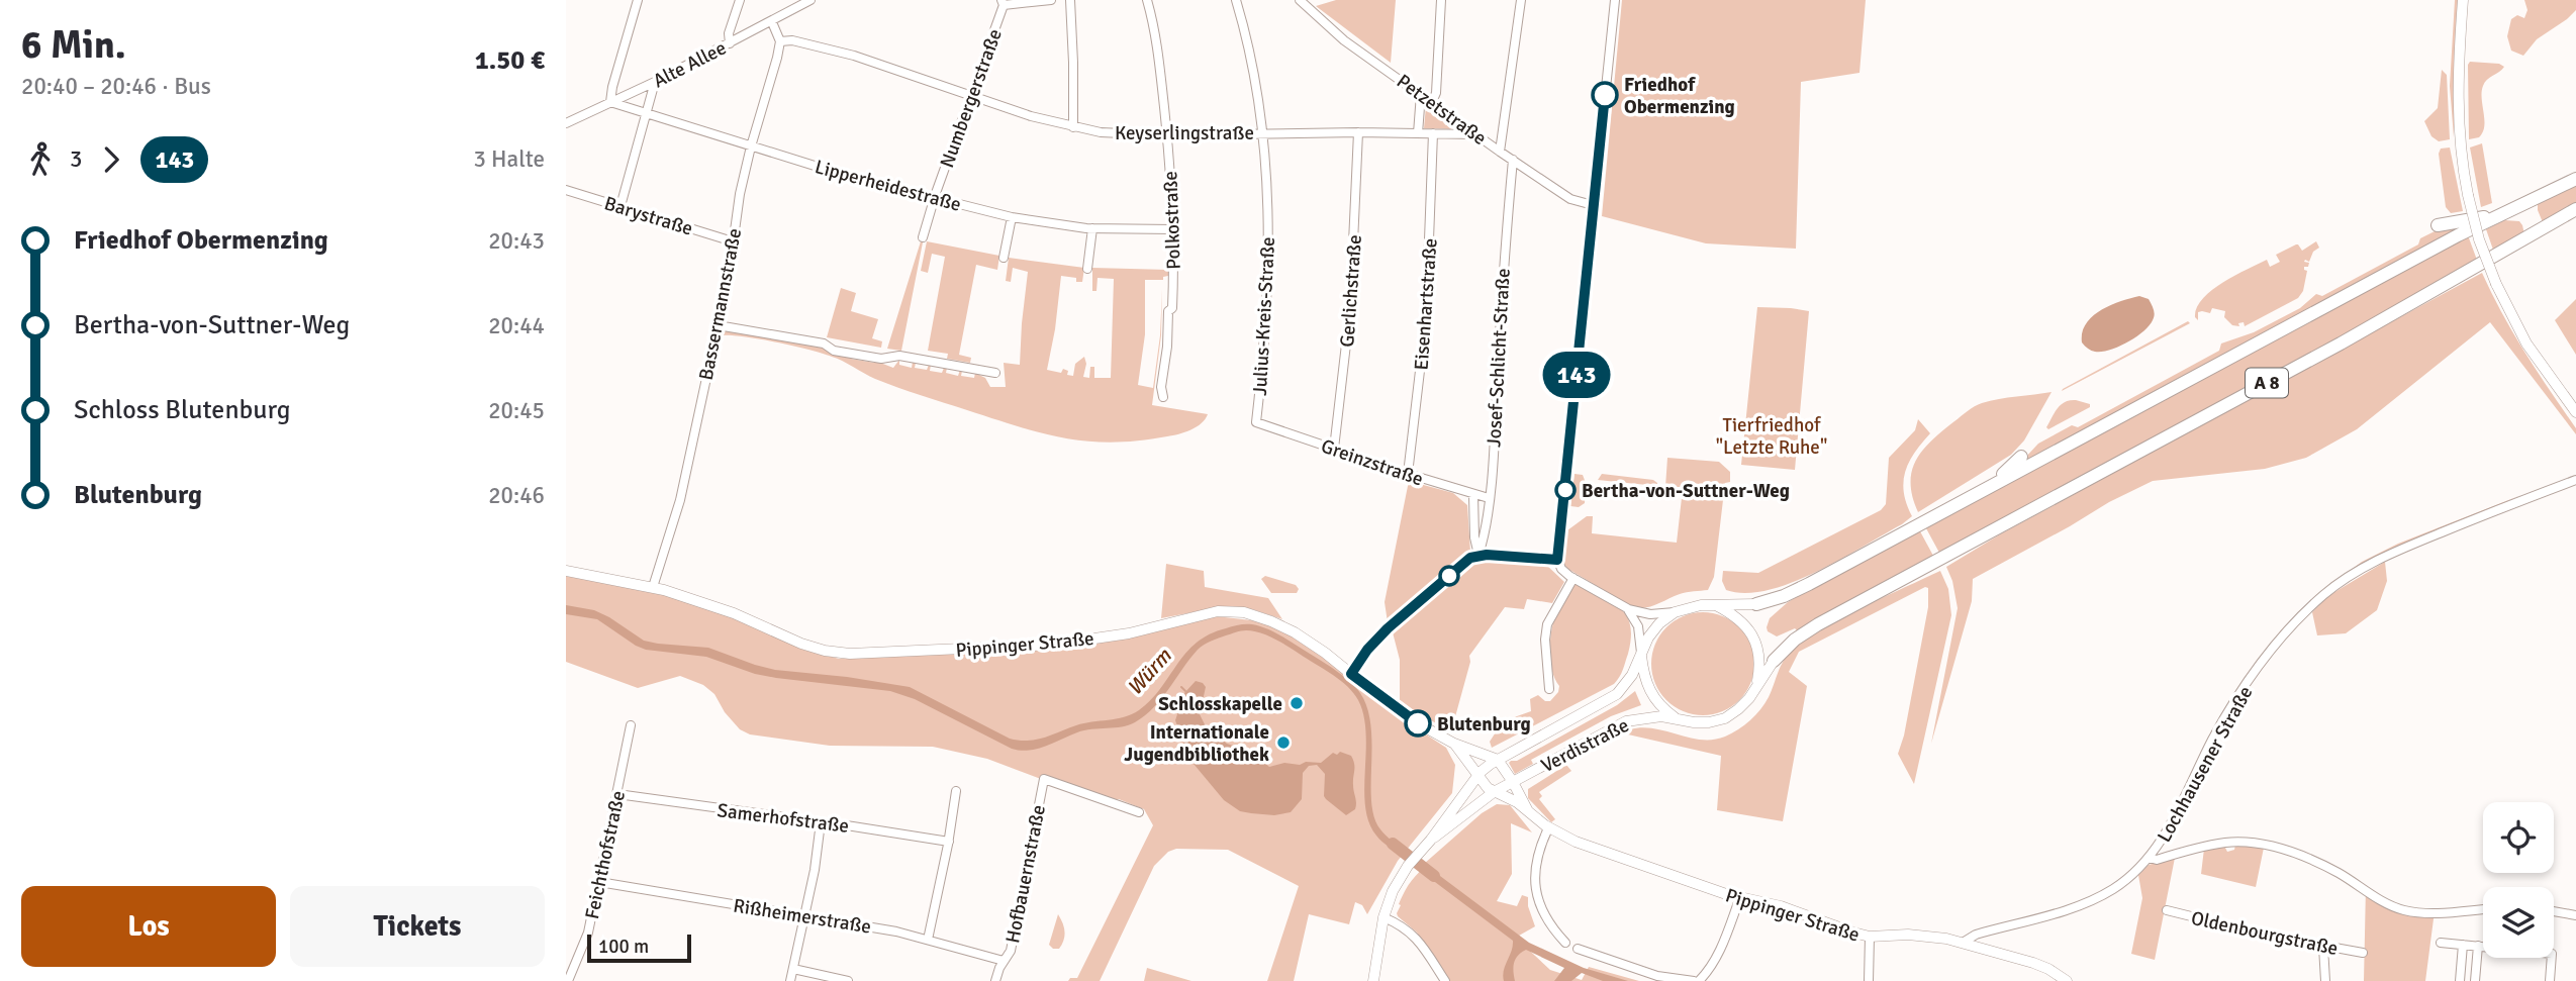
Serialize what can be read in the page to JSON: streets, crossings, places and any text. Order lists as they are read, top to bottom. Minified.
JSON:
{"streets":{"highway":["A 8"],"main road":["Pippinger Straße","Verdistraße"],"street":["Alte Allee","Numbergerstraße","Petzetstraße","Keyserlingstraße","Lipperheidestraße","Barystraße","Polkostraße","Gerlichstraße","Bassermannstraße","Eisenhartstraße","Julius-Kreis-Straße","Josef-Schlicht-Straße","Greinzstraße","Lochhausener Straße","Samerhofstraße","Feichthofstraße","Hofbauernstraße","Rißheimerstraße","Oldenbourgstraße"]},"crossings":[["Alte Allee","Lipperheidestraße"],["Numbergerstraße","Keyserlingstraße"],["Numbergerstraße","Lipperheidestraße"],["Petzetstraße","Keyserlingstraße"],["Petzetstraße","Josef-Schlicht-Straße"],["Keyserlingstraße","Polkostraße"],["Keyserlingstraße","Gerlichstraße"],["Keyserlingstraße","Bassermannstraße"],["Keyserlingstraße","Eisenhartstraße"],["Keyserlingstraße","Julius-Kreis-Straße"],["Lipperheidestraße","Polkostraße"],["Lipperheidestraße","Bassermannstraße"],["Barystraße","Bassermannstraße"],["Gerlichstraße","Greinzstraße"],["Bassermannstraße","Pippinger Straße"],["Eisenhartstraße","Greinzstraße"],["Julius-Kreis-Straße","Greinzstraße"],["Josef-Schlicht-Straße","Greinzstraße"],["Josef-Schlicht-Straße","Pippinger Straße"],["Josef-Schlicht-Straße","Verdistraße"],["A 8","Verdistraße"],["Pippinger Straße","Verdistraße"],["Pippinger Straße","Lochhausener Straße"],["Samerhofstraße","Feichthofstraße"],["Feichthofstraße","Rißheimerstraße"],["Hofbauernstraße","Rißheimerstraße"]],"water":["Würm"],"parks":["Tierfriedhof \"Letzte Ruhe\""],"places":["Friedhof Obermenzing","Bertha-von-Suttner-Weg","Schlosskapelle","Blutenburg","Internationale Jugendbibliothek"],"lines":["bus line 143"],"scale_bar":"100 m","page":{"heading":["6 Min.","20:40 – 20:46 · Bus","1.50 €"],"on_map":"143","legs":["3","143","3 Halte"],"list":[{"name":"Friedhof Obermenzing","value":"20:43"},{"name":"Bertha-von-Suttner-Weg","value":"20:44"},{"name":"Schloss Blutenburg","value":"20:45"},{"name":"Blutenburg","value":"20:46"}],"buttons":["Los","Tickets"],"scale":"100 m"}}
